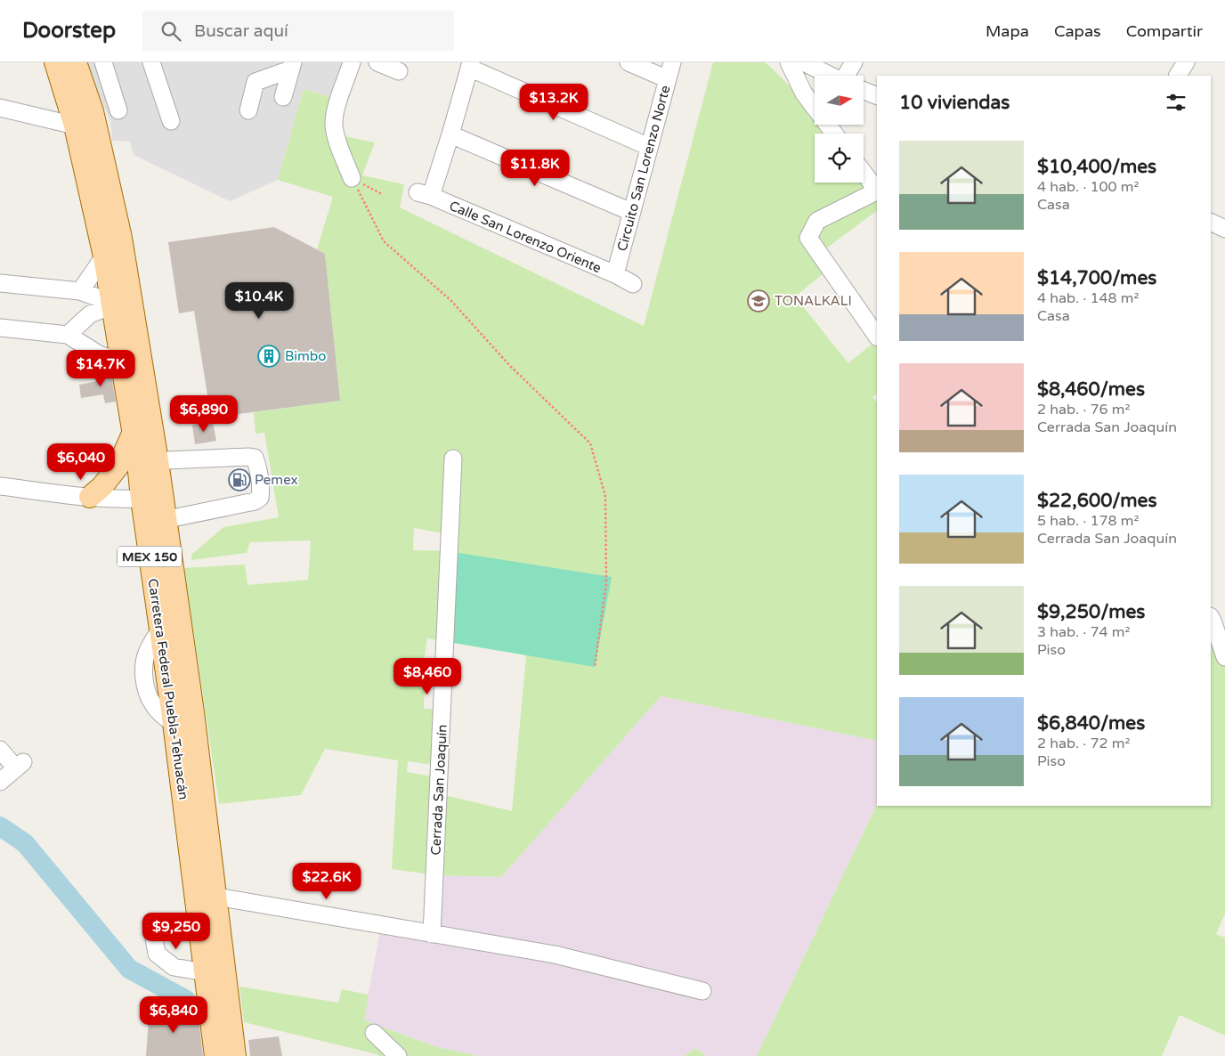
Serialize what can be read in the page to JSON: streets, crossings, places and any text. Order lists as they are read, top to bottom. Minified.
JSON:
{"streets":{"main road":["MEX 150","Carretera Federal Puebla-Tehuacán"],"street":["Circuito San Lorenzo Norte","Calle San Lorenzo Oriente","Cerrada San Joaquín"]},"crossings":[["Circuito San Lorenzo Norte","Calle San Lorenzo Oriente"]],"places":{"school or university":["TONALKALI"],"building":["Bimbo"],"fuel station":["Pemex"]},"north":"right","page":{"header":"Doorstep","search":"Buscar aquí","nav":["Mapa","Capas","Compartir"],"heading":"10 viviendas","price":["$13.2K","$11.8K","$10.4K","$14.7K","$6,890","$6,040","$8,460","$22.6K","$9,250","$6,840"],"list":[{"name":"$10,400/mes","note":"4 hab. · 100 m² · Casa"},{"name":"$14,700/mes","note":"4 hab. · 148 m² · Casa"},{"name":"$8,460/mes","note":"2 hab. · 76 m² · Cerrada San Joaquín"},{"name":"$22,600/mes","note":"5 hab. · 178 m² · Cerrada San Joaquín"},{"name":"$9,250/mes","note":"3 hab. · 74 m² · Piso"},{"name":"$6,840/mes","note":"2 hab. · 72 m² · Piso"}]}}
